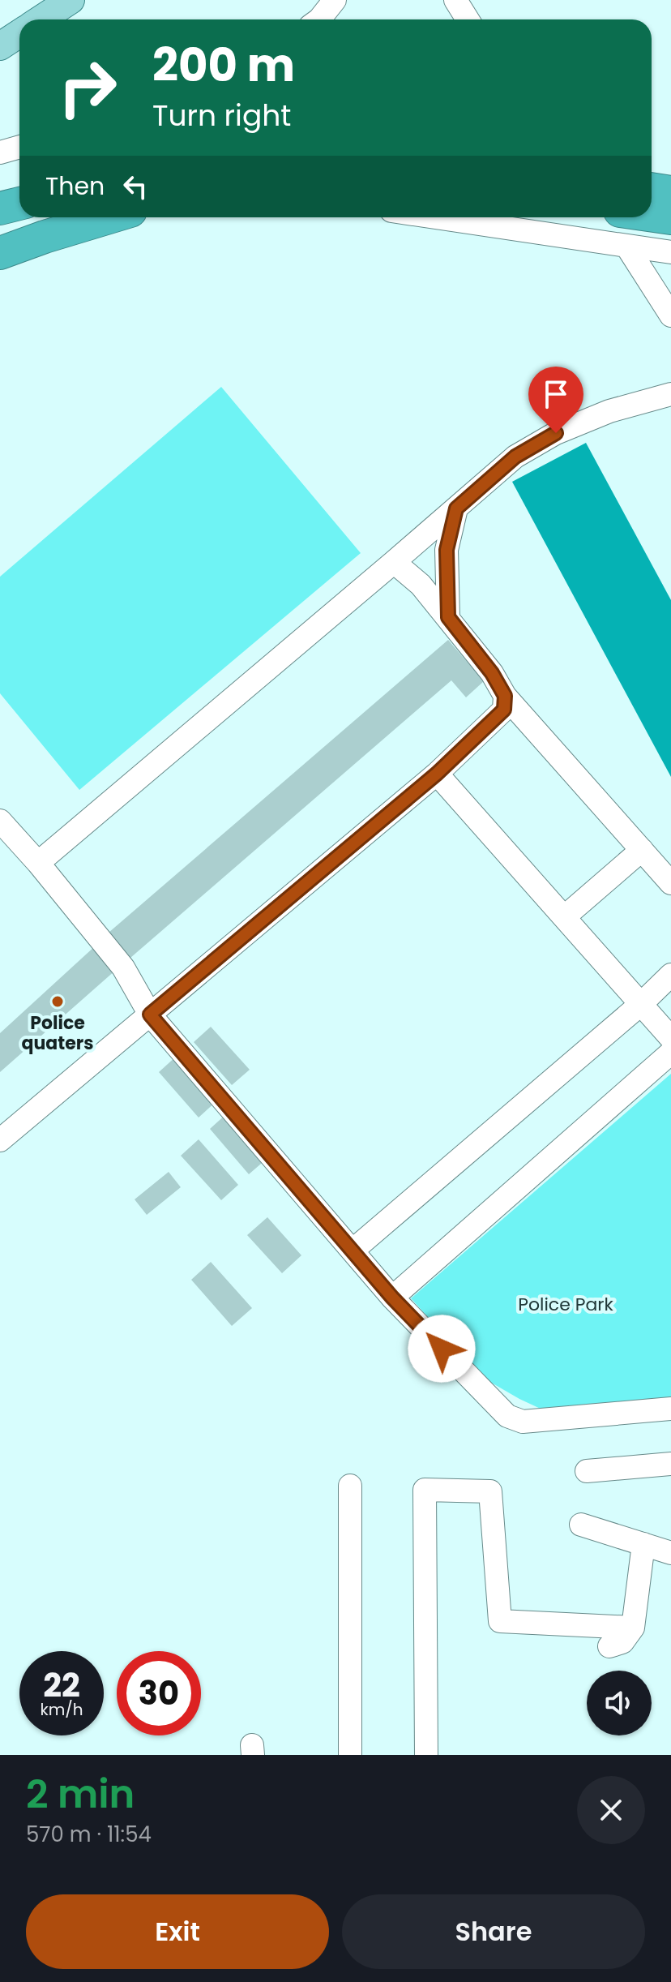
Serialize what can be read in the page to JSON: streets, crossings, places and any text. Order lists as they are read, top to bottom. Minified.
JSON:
{"parks":["Police Park"],"places":["Police quaters"],"page":{"turn":["200 m","Turn right"],"then":"Then","speed":"22 km/h","limit":"30","heading":["2 min","570 m · 11:54"],"buttons":["Exit","Share"]}}
